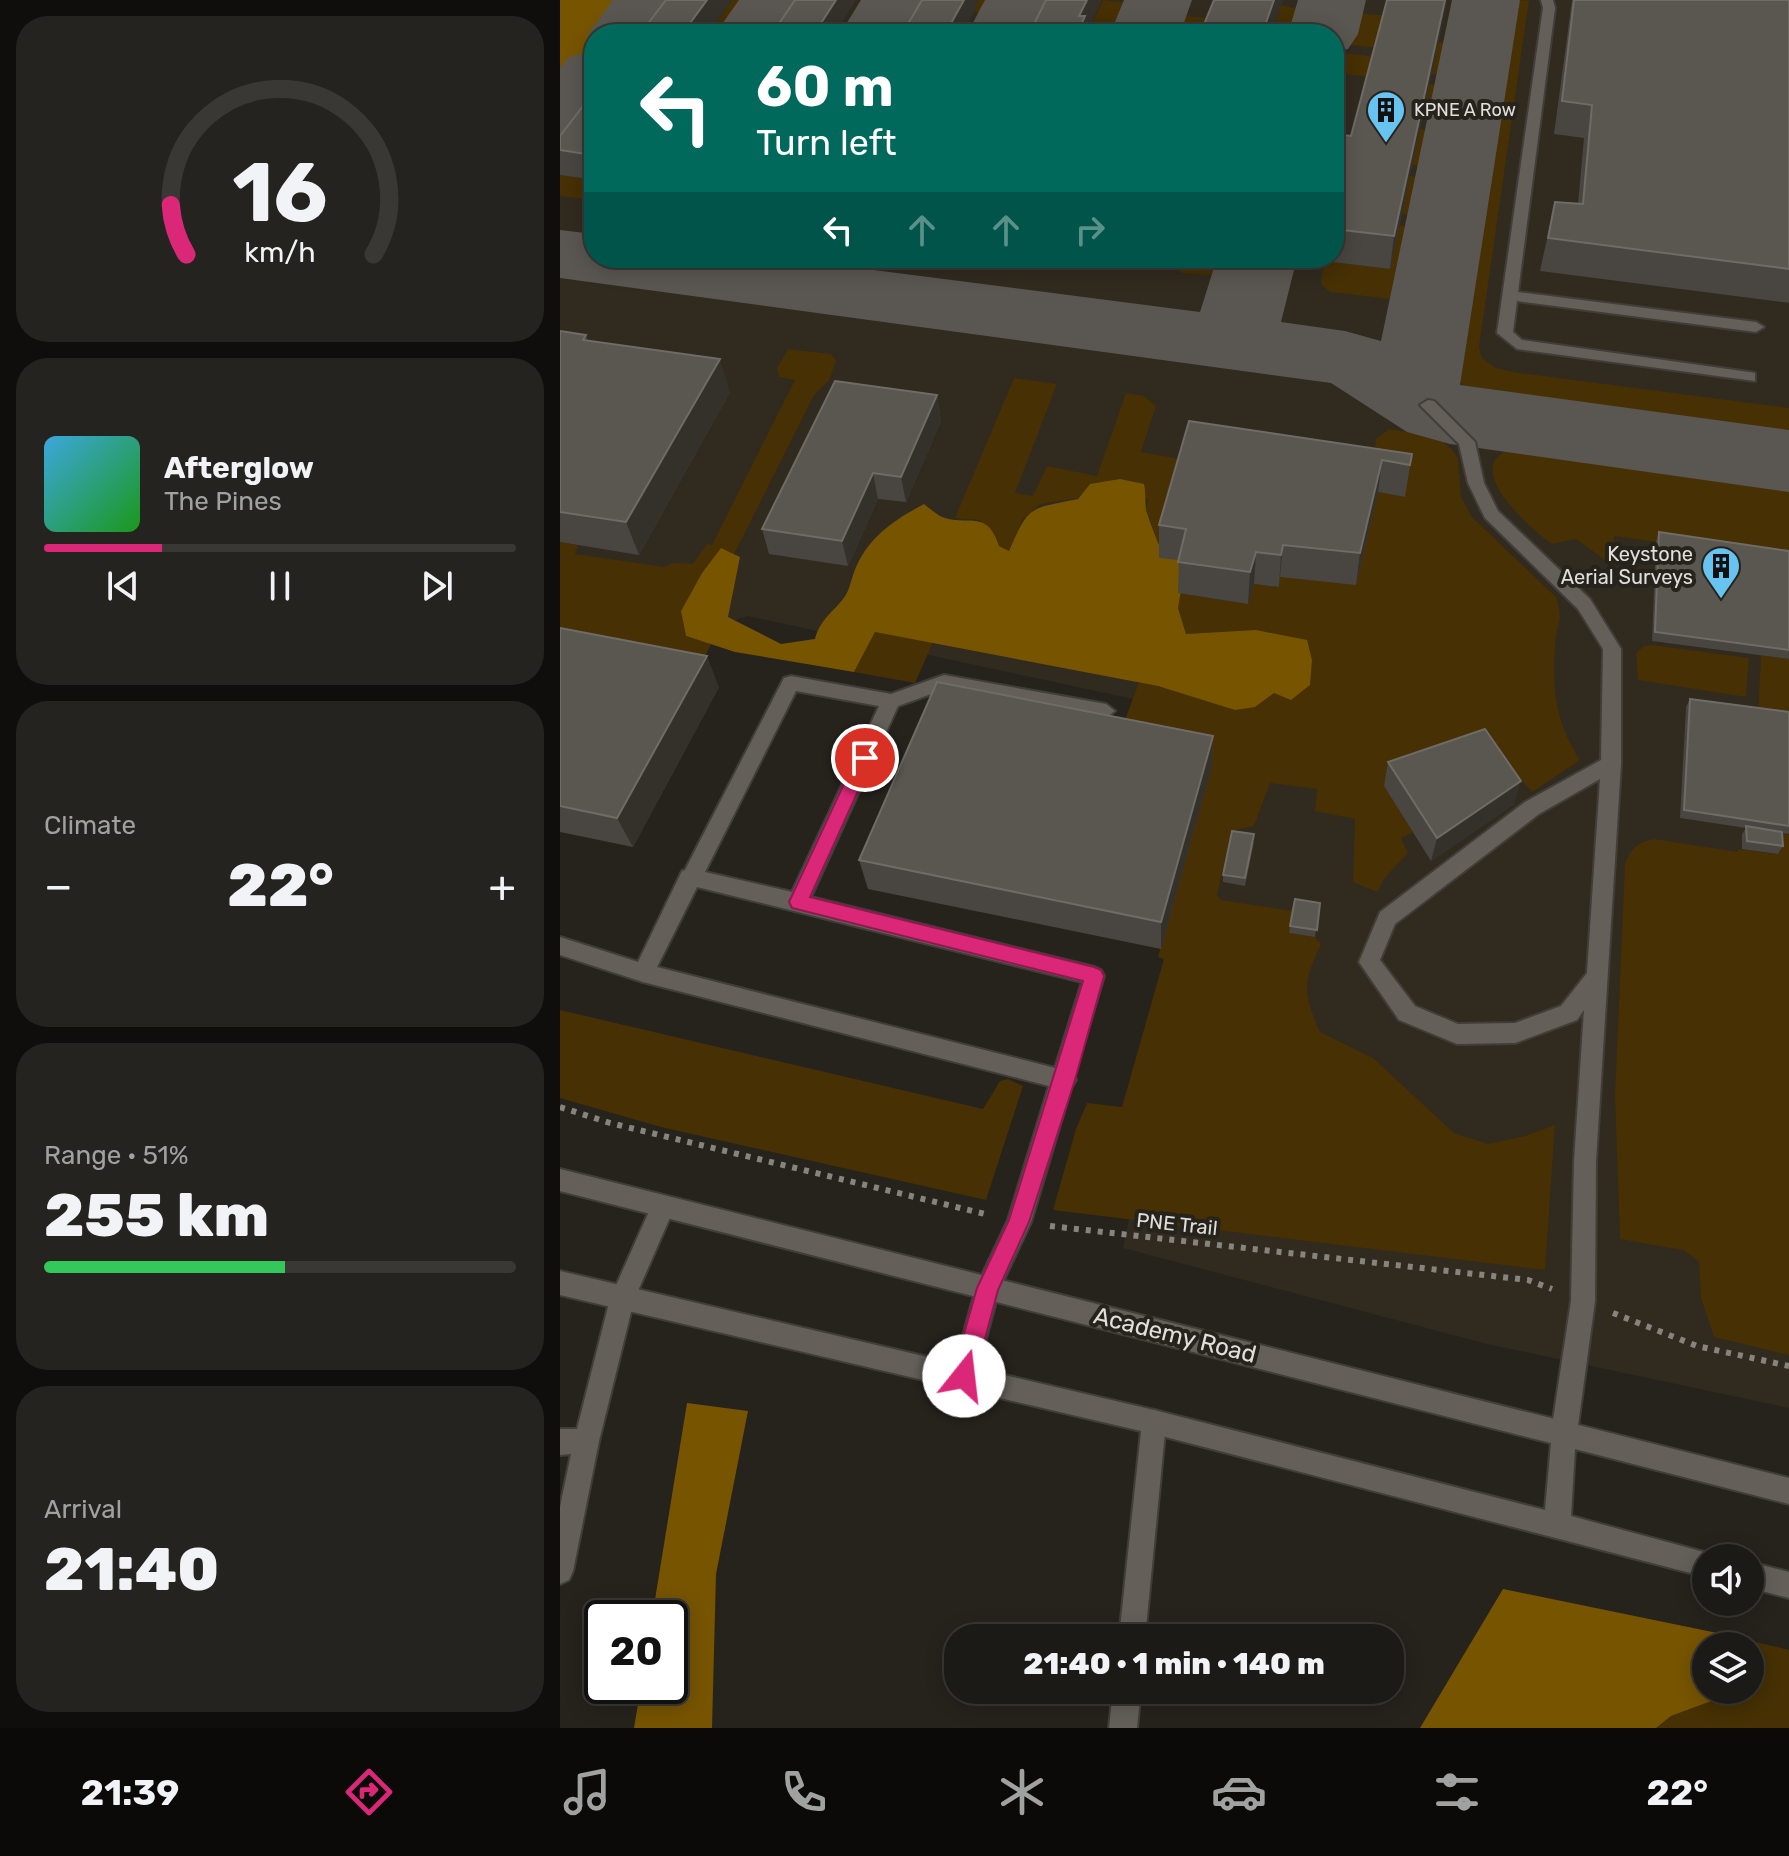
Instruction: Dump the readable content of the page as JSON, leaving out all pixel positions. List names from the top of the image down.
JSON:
{
  "streets": {
    "main road": ["Academy Road"],
    "path": ["PNE Trail"]
  },
  "places": {
    "building": ["KPNE A Row", "Keystone Aerial Surveys"]
  },
  "page": {
    "turn": ["60 m", "Turn left"],
    "song": ["Afterglow", "The Pines"],
    "tile": [
      "Climate",
      ["Range · 51%", "255 km"],
      ["Arrival", "21:40"]
    ],
    "heat": ["−", "22°", "+"],
    "limit": "20",
    "trip": "21:40 · 1 min · 140 m",
    "tabs": ["21:39", "22°"],
    "gauge": ["16", "km/h"]
  }
}
